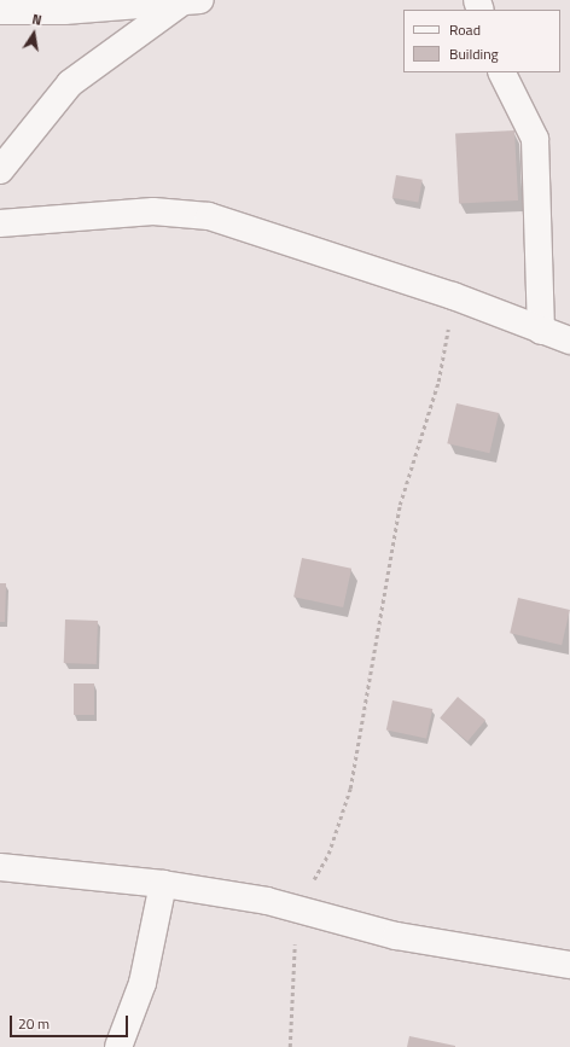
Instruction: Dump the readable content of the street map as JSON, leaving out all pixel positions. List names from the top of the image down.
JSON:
{
  "legend": ["Road", "Building"],
  "scale_bar": "20 m",
  "north": "top"
}
